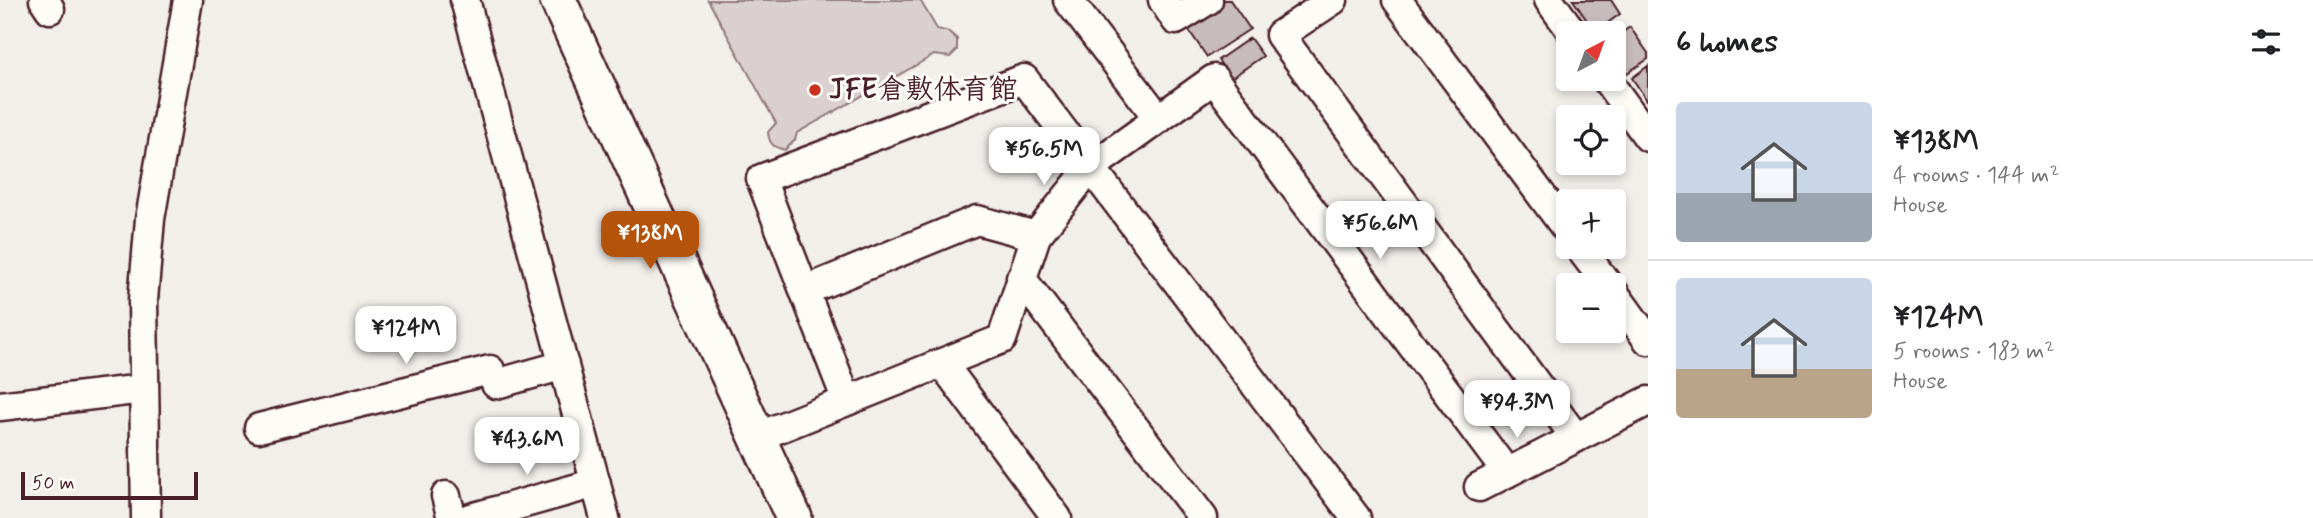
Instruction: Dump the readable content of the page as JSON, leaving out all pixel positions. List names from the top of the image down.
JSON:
{
  "places": ["JFE倉敷体育館"],
  "scale_bar": "50 m",
  "north": "top right",
  "page": {
    "heading": "6 homes",
    "map_buttons": ["+", "−"],
    "list": [
      {
        "name": "¥138M",
        "note": "4 rooms · 144 m² · House"
      },
      {
        "name": "¥124M",
        "note": "5 rooms · 183 m² · House"
      }
    ],
    "price": [
      "¥56.5M",
      "¥56.6M",
      "¥138M",
      "¥124M",
      "¥94.3M",
      "¥43.6M"
    ],
    "scale": "50 m"
  }
}
